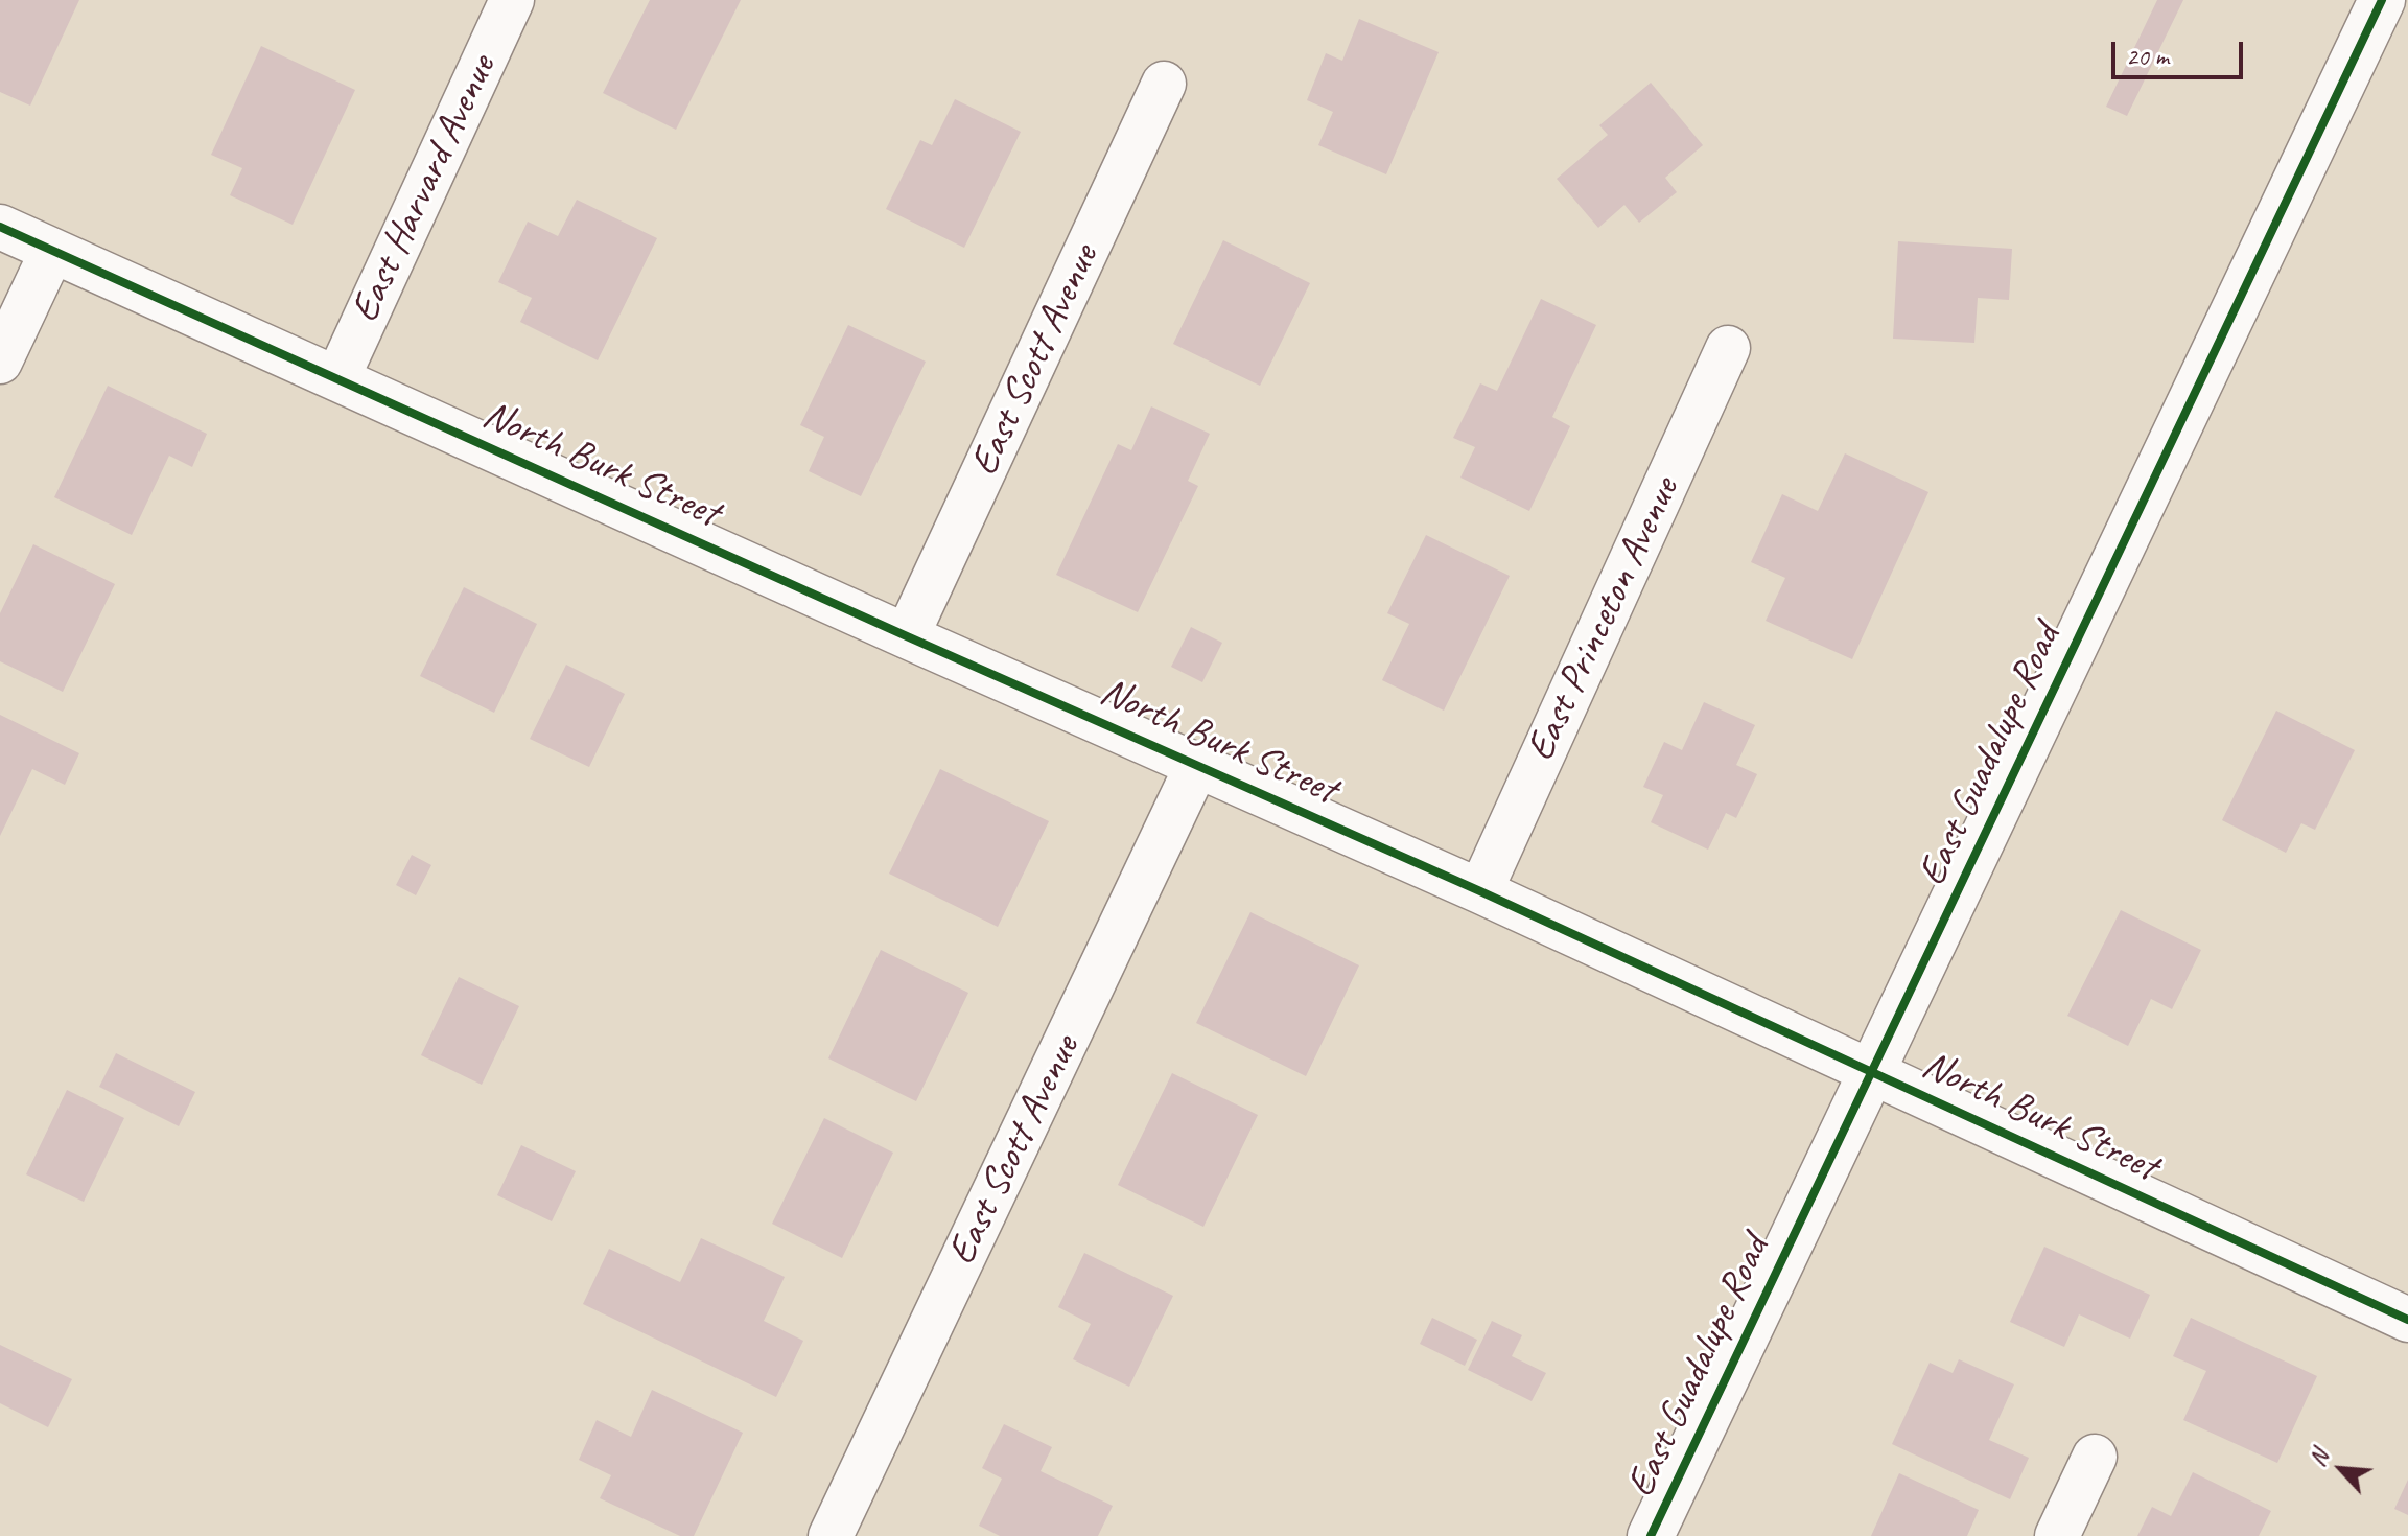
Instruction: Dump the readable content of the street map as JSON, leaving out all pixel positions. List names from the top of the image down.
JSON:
{
  "streets": {
    "main road": ["East Guadalupe Road"],
    "street": [
      "East Harvard Avenue",
      "East Scott Avenue",
      "North Burk Street",
      "East Princeton Avenue"
    ]
  },
  "crossings": [
    ["East Harvard Avenue", "North Burk Street"],
    ["East Scott Avenue", "North Burk Street"],
    ["North Burk Street", "East Princeton Avenue"],
    ["North Burk Street", "East Guadalupe Road"]
  ],
  "scale_bar": "20 m",
  "north": "top left"
}
